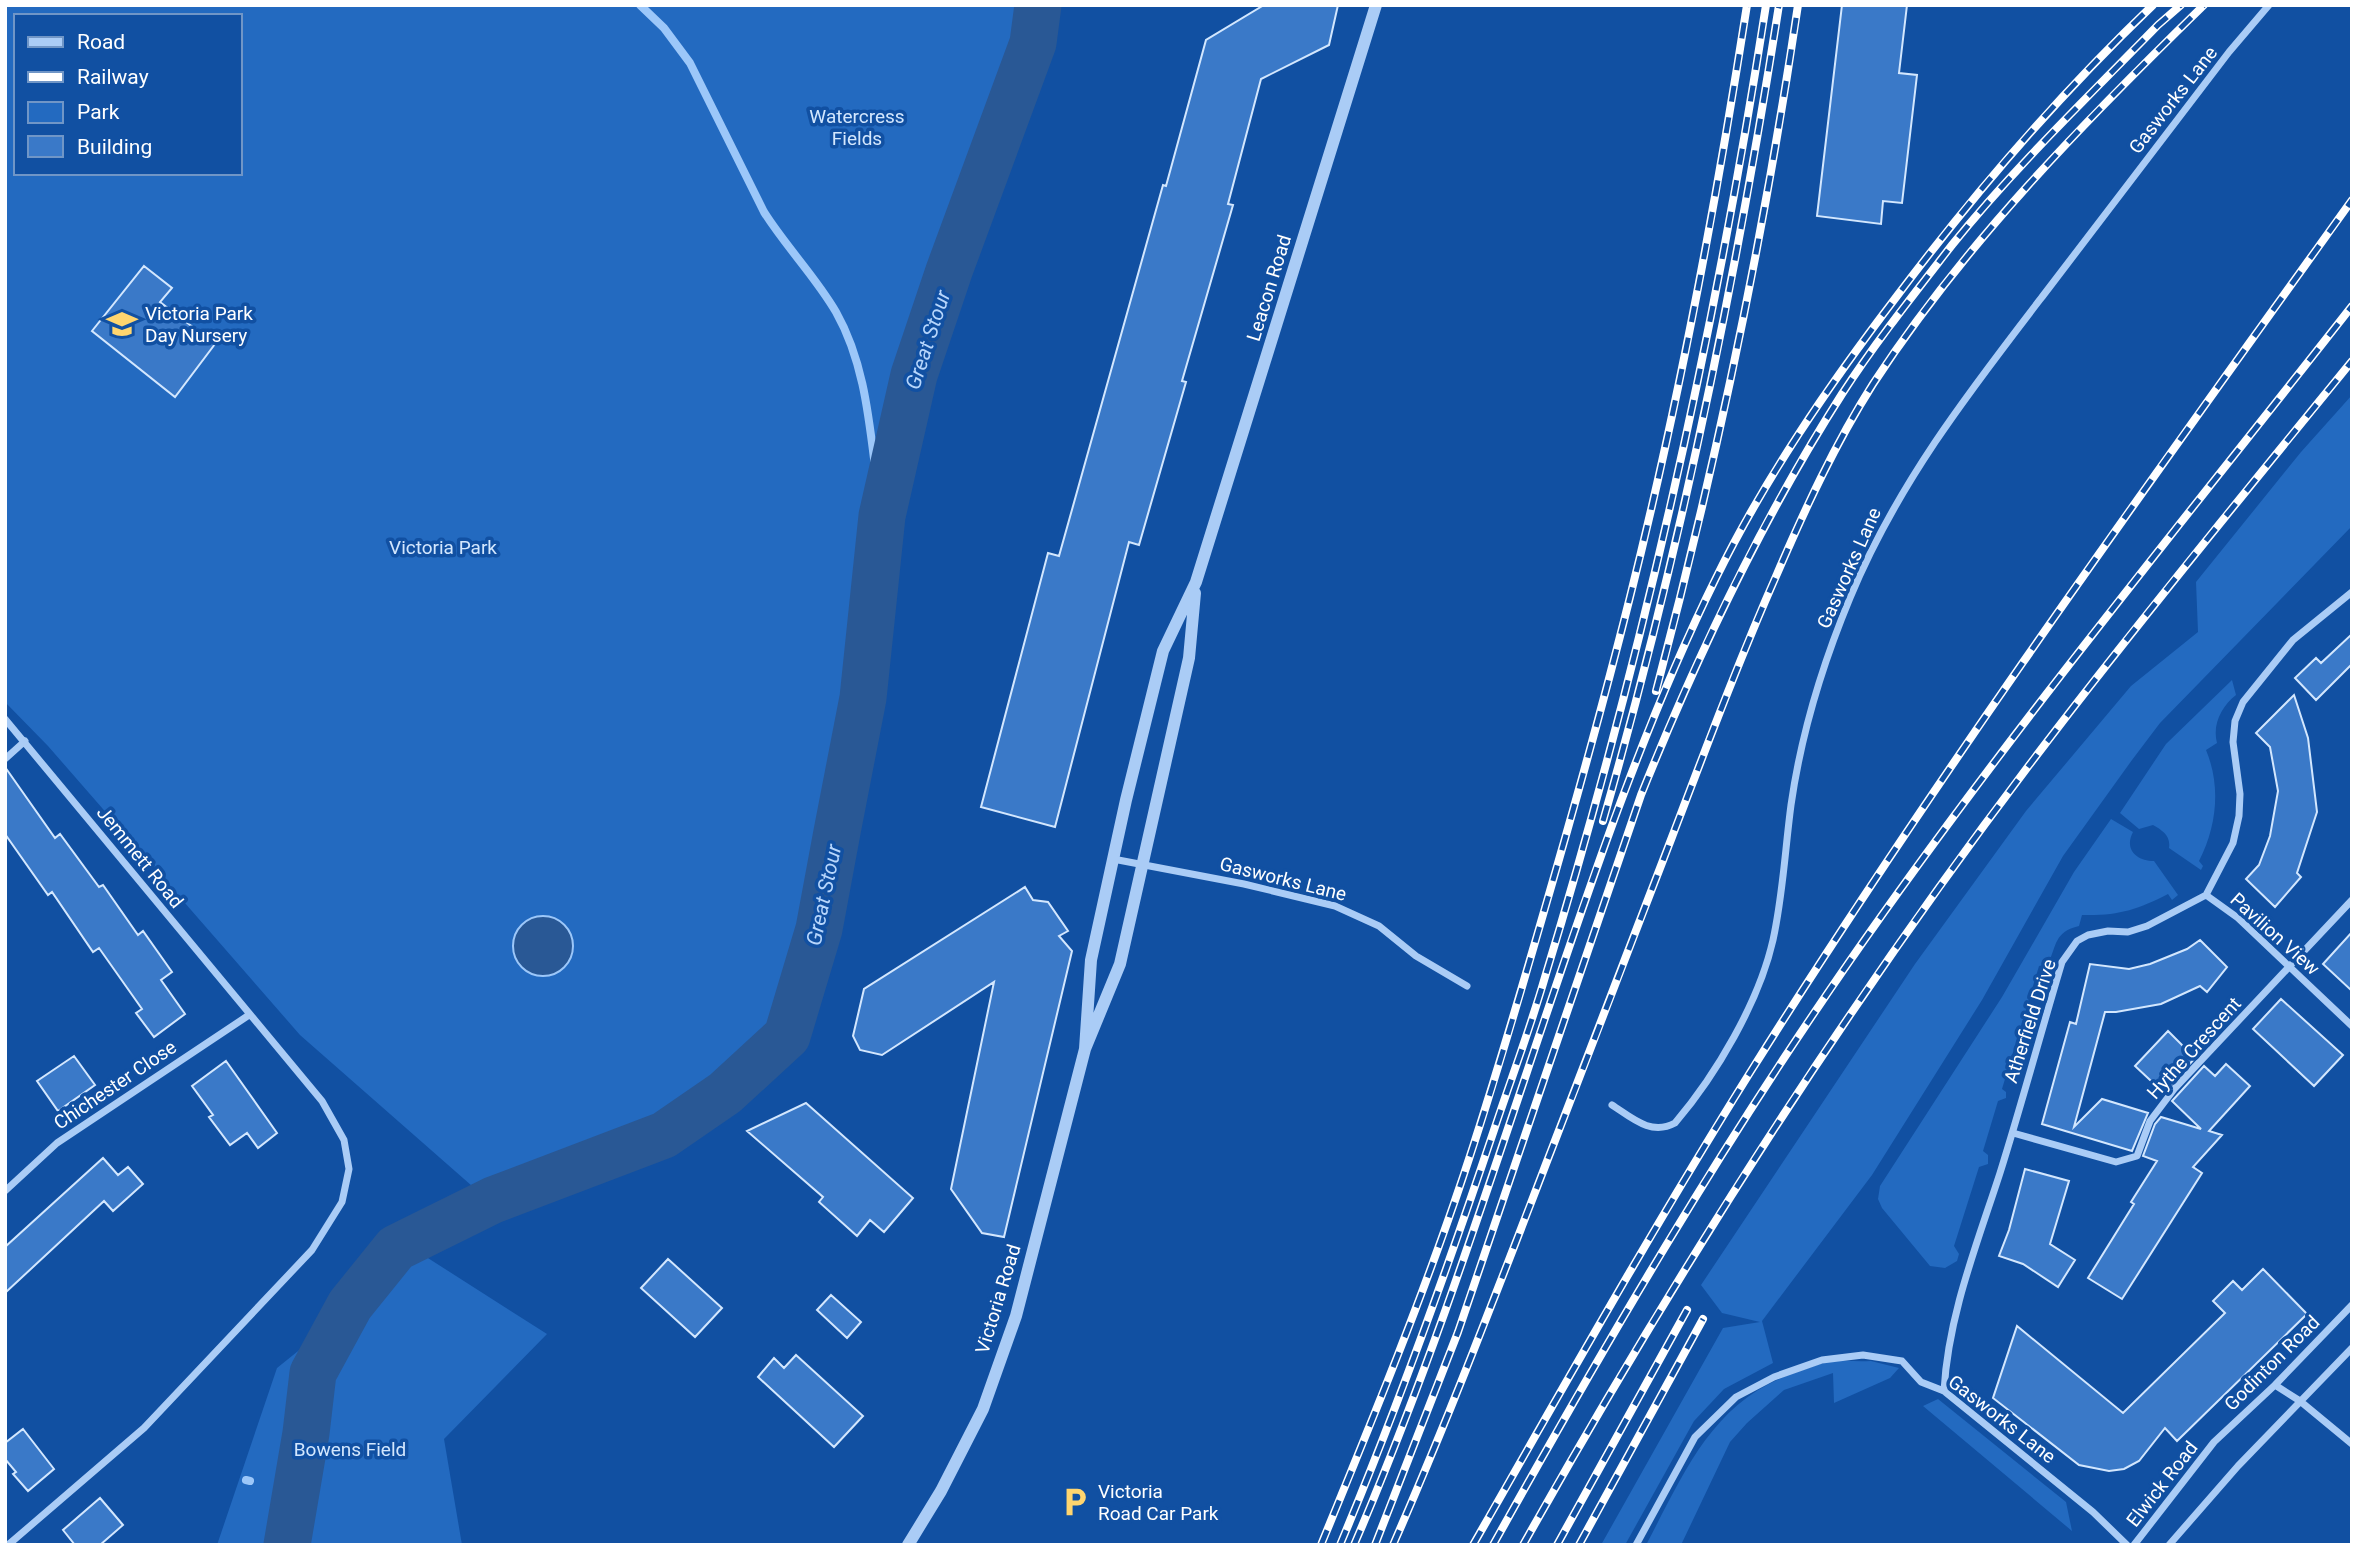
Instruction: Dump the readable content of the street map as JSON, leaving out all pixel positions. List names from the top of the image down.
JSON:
{
  "streets": {
    "street": [
      "Gasworks Lane",
      "Leacon Road",
      "Jemmett Road",
      "Pavilion View",
      "Atherfield Drive",
      "Hythe Crescent",
      "Chichester Close",
      "Victoria Road",
      "Godinton Road",
      "Elwick Road"
    ]
  },
  "crossings": [
    ["Gasworks Lane", "Leacon Road"],
    ["Gasworks Lane", "Atherfield Drive"],
    ["Gasworks Lane", "Victoria Road"],
    ["Leacon Road", "Victoria Road"],
    ["Jemmett Road", "Chichester Close"],
    ["Pavilion View", "Atherfield Drive"],
    ["Pavilion View", "Hythe Crescent"],
    ["Atherfield Drive", "Hythe Crescent"],
    ["Godinton Road", "Elwick Road"]
  ],
  "water": ["Great Stour"],
  "parks": ["Watercress Fields", "Victoria Park", "Bowens Field"],
  "places": {
    "school or university": ["Victoria Park Day Nursery"],
    "parking": ["Victoria Road Car Park"]
  },
  "legend": [
    "Road",
    "Railway",
    "Park",
    "Building"
  ]
}
